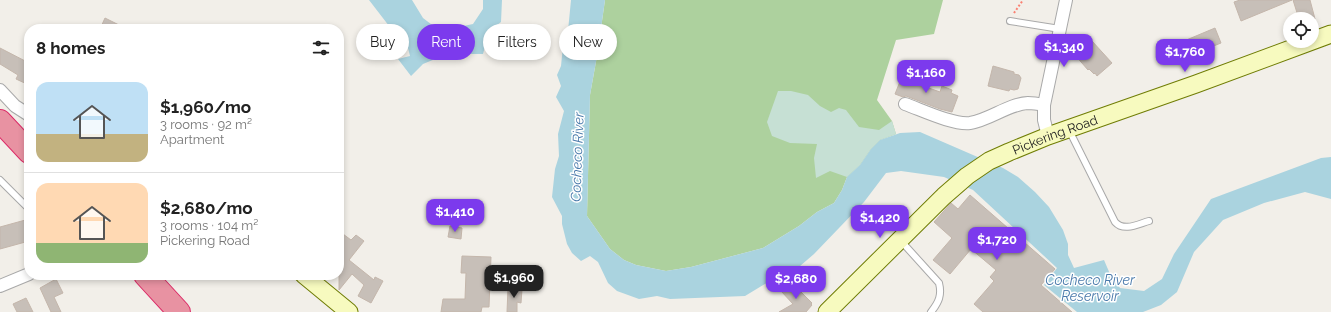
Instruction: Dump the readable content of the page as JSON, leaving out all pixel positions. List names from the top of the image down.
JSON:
{
  "streets": {
    "main road": ["Pickering Road"]
  },
  "water": ["Cocheco River", "Cocheco River Reservoir"],
  "page": {
    "chip": [
      "Buy",
      "Rent",
      "Filters",
      "New"
    ],
    "heading": "8 homes",
    "price": [
      "$1,340",
      "$1,760",
      "$1,160",
      "$1,410",
      "$1,420",
      "$1,720",
      "$1,960",
      "$2,680"
    ],
    "list": [
      {
        "name": "$1,960/mo",
        "note": "3 rooms · 92 m² · Apartment"
      },
      {
        "name": "$2,680/mo",
        "note": "3 rooms · 104 m² · Pickering Road"
      }
    ]
  }
}
